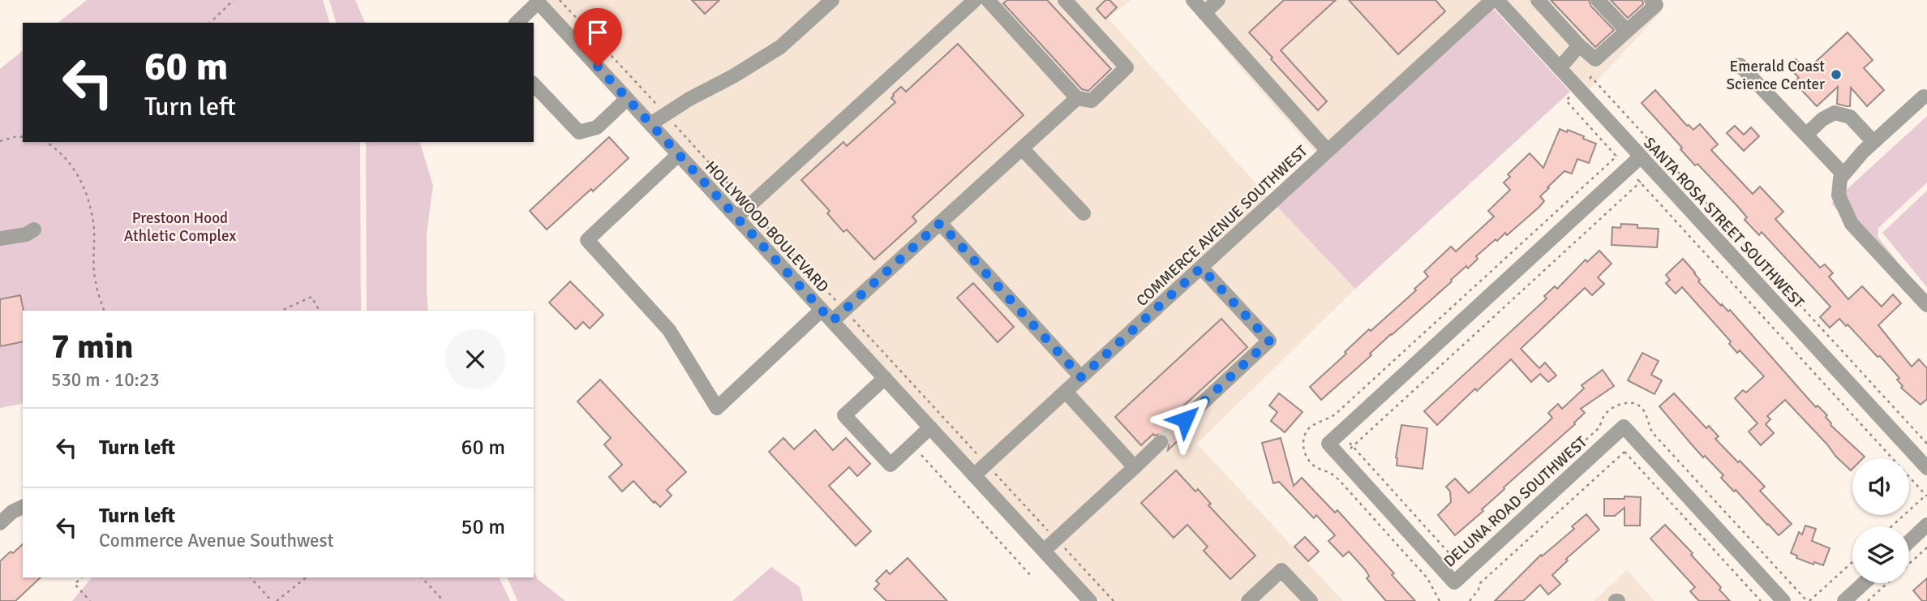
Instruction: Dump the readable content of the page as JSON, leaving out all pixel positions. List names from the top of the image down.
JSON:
{
  "streets": {
    "street": [
      "SANTA ROSA STREET SOUTHWEST",
      "COMMERCE AVENUE SOUTHWEST",
      "HOLLYWOOD BOULEVARD",
      "DELUNA ROAD SOUTHWEST"
    ]
  },
  "crossings": [
    ["COMMERCE AVENUE SOUTHWEST", "HOLLYWOOD BOULEVARD"]
  ],
  "parks": ["Prestoon Hood Athletic Complex"],
  "places": ["Emerald Coast Science Center"],
  "page": {
    "turn": ["60 m", "Turn left"],
    "heading": ["7 min", "530 m · 10:23"],
    "list": [
      {
        "name": "Turn left",
        "value": "60 m"
      },
      {
        "name": "Turn left",
        "note": "Commerce Avenue Southwest",
        "value": "50 m"
      }
    ]
  }
}
